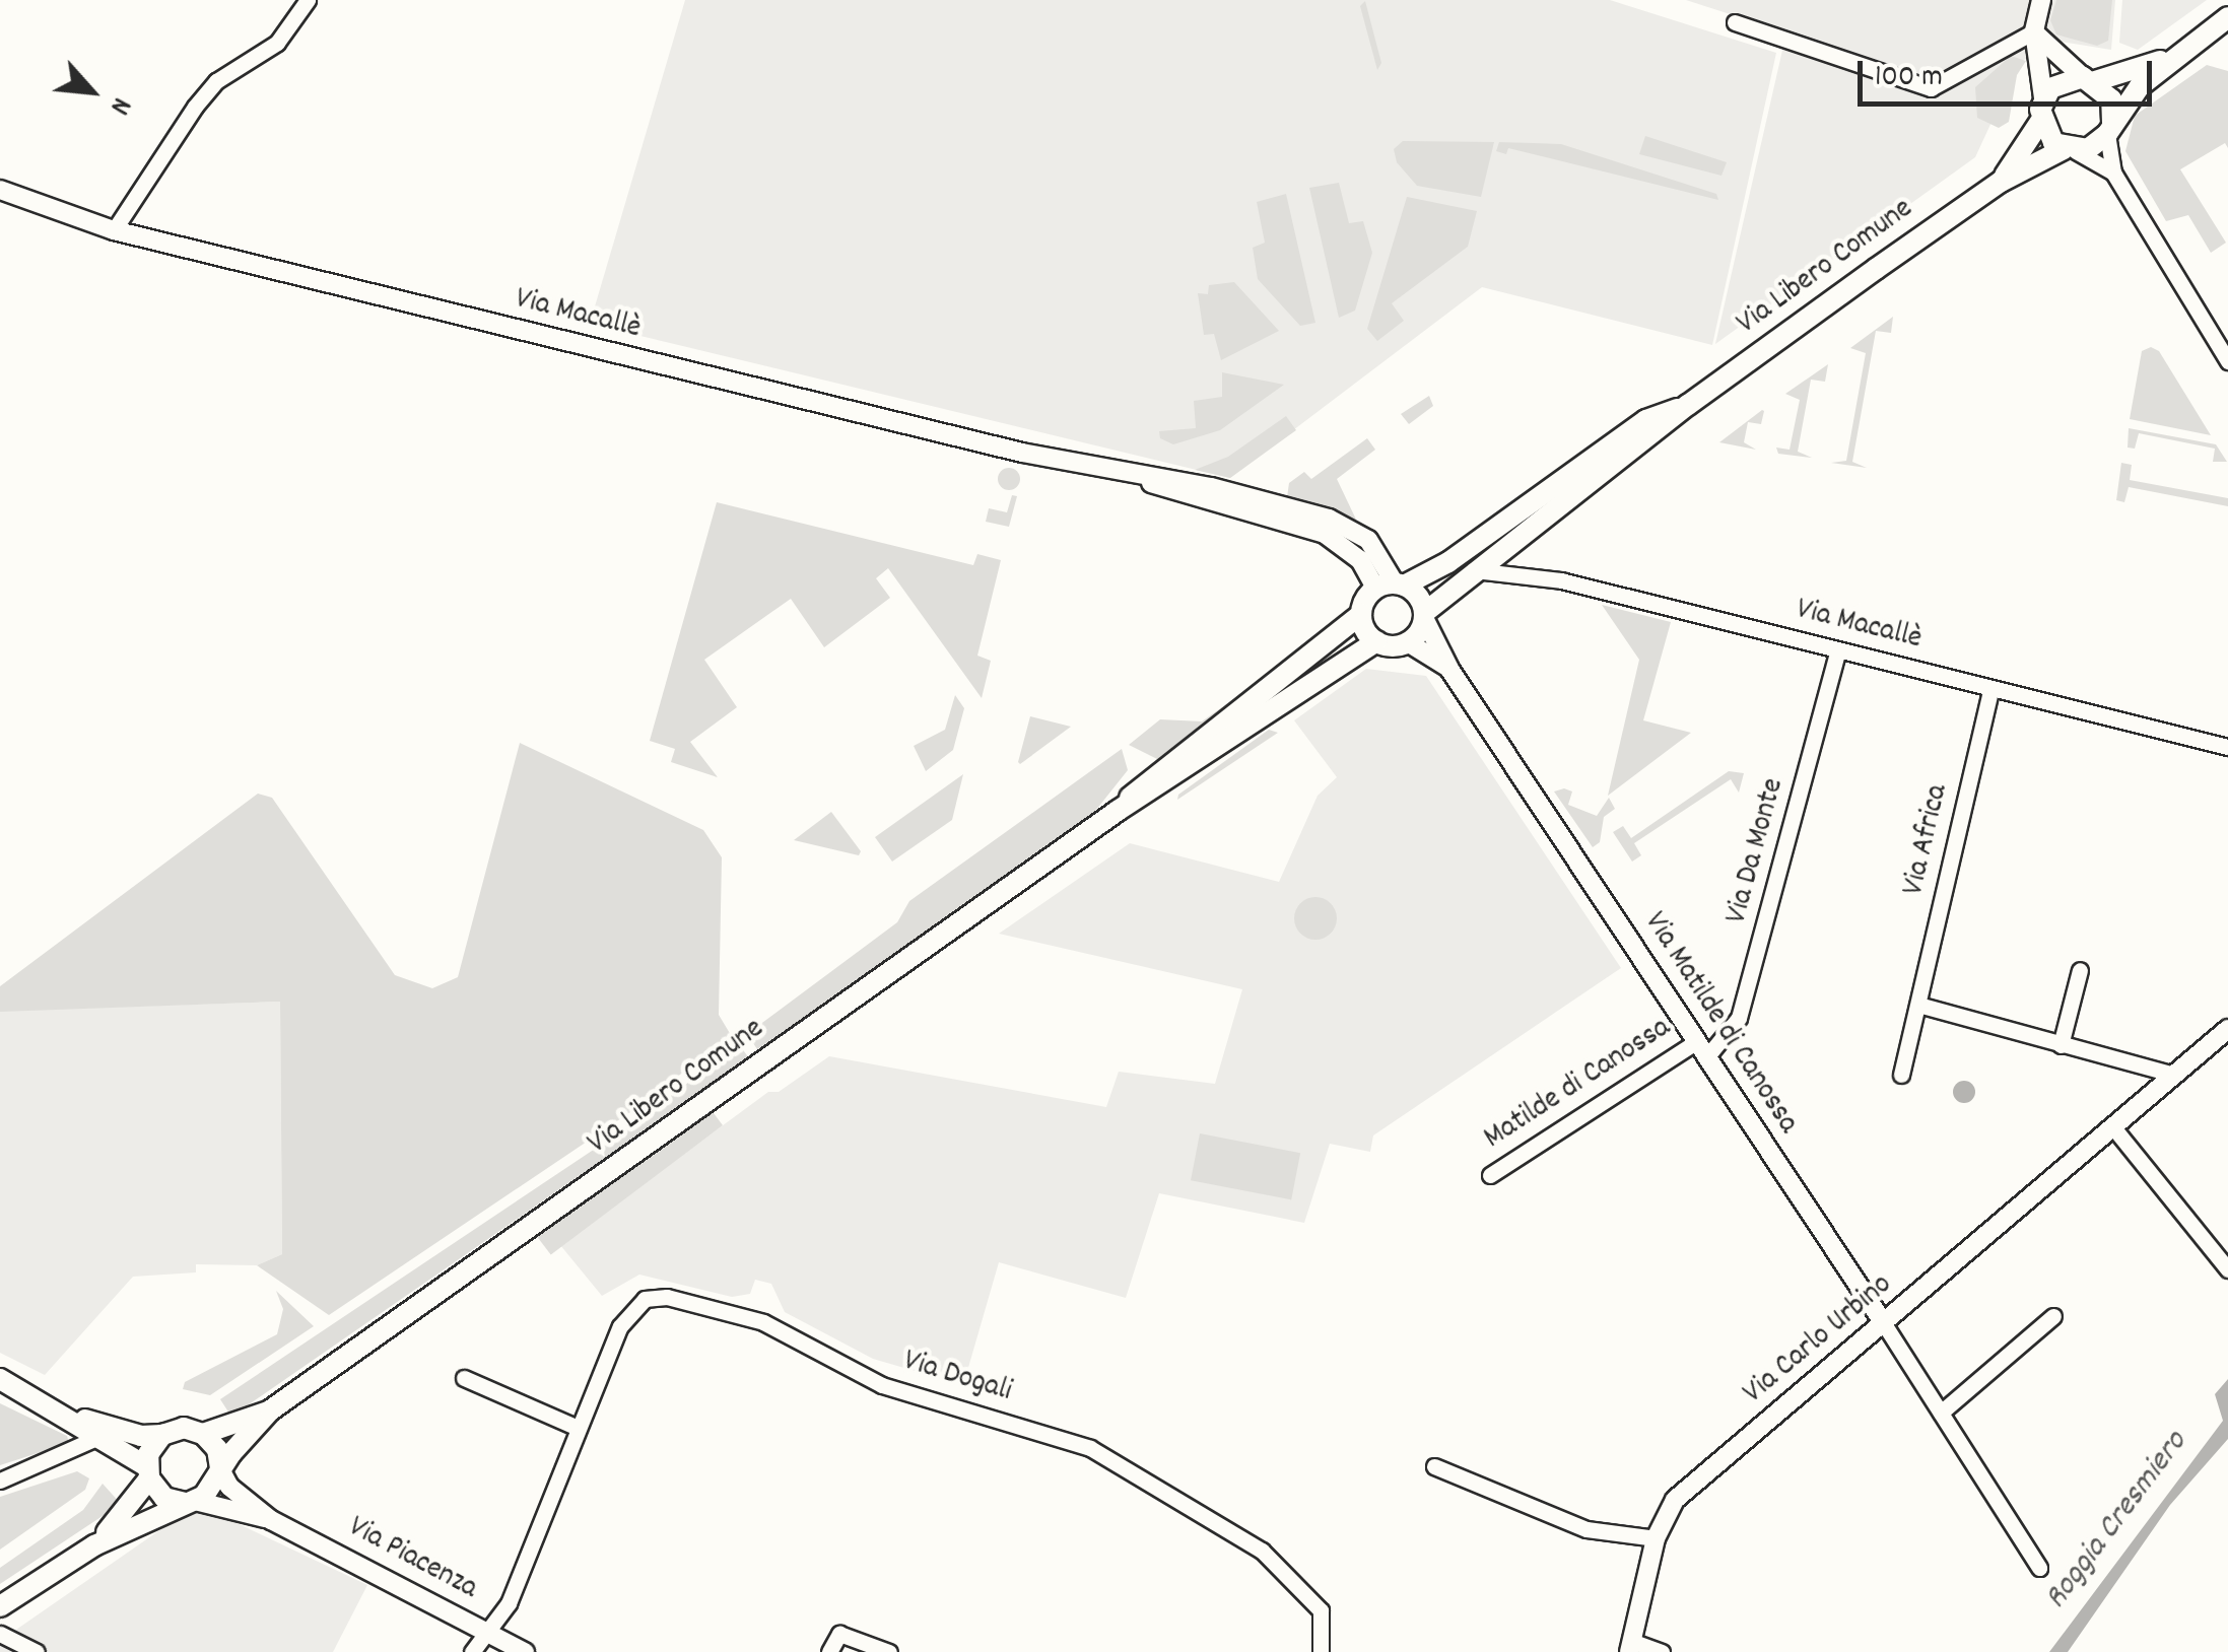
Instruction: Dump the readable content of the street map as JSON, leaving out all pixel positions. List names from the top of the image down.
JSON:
{
  "streets": {
    "main road": ["Via Libero Comune"],
    "street": [
      "Via Macallè",
      "Via Africa",
      "Via Da Monte",
      "Via Matilde di Canossa",
      "Matilde di Canossa",
      "Via Carlo Urbino",
      "Via Dogali",
      "Via Piacenza"
    ]
  },
  "crossings": [
    ["Via Libero Comune", "Via Macallè"],
    ["Via Libero Comune", "Via Matilde di Canossa"],
    ["Via Libero Comune", "Via Piacenza"],
    ["Via Macallè", "Via Africa"],
    ["Via Macallè", "Via Da Monte"],
    ["Via Macallè", "Via Matilde di Canossa"],
    ["Via Da Monte", "Via Matilde di Canossa"],
    ["Via Da Monte", "Matilde di Canossa"],
    ["Via Matilde di Canossa", "Matilde di Canossa"],
    ["Via Matilde di Canossa", "Via Carlo Urbino"],
    ["Via Dogali", "Via Piacenza"]
  ],
  "water": ["Roggia Cresmiero"],
  "scale_bar": "100 m",
  "north": "bottom right"
}
